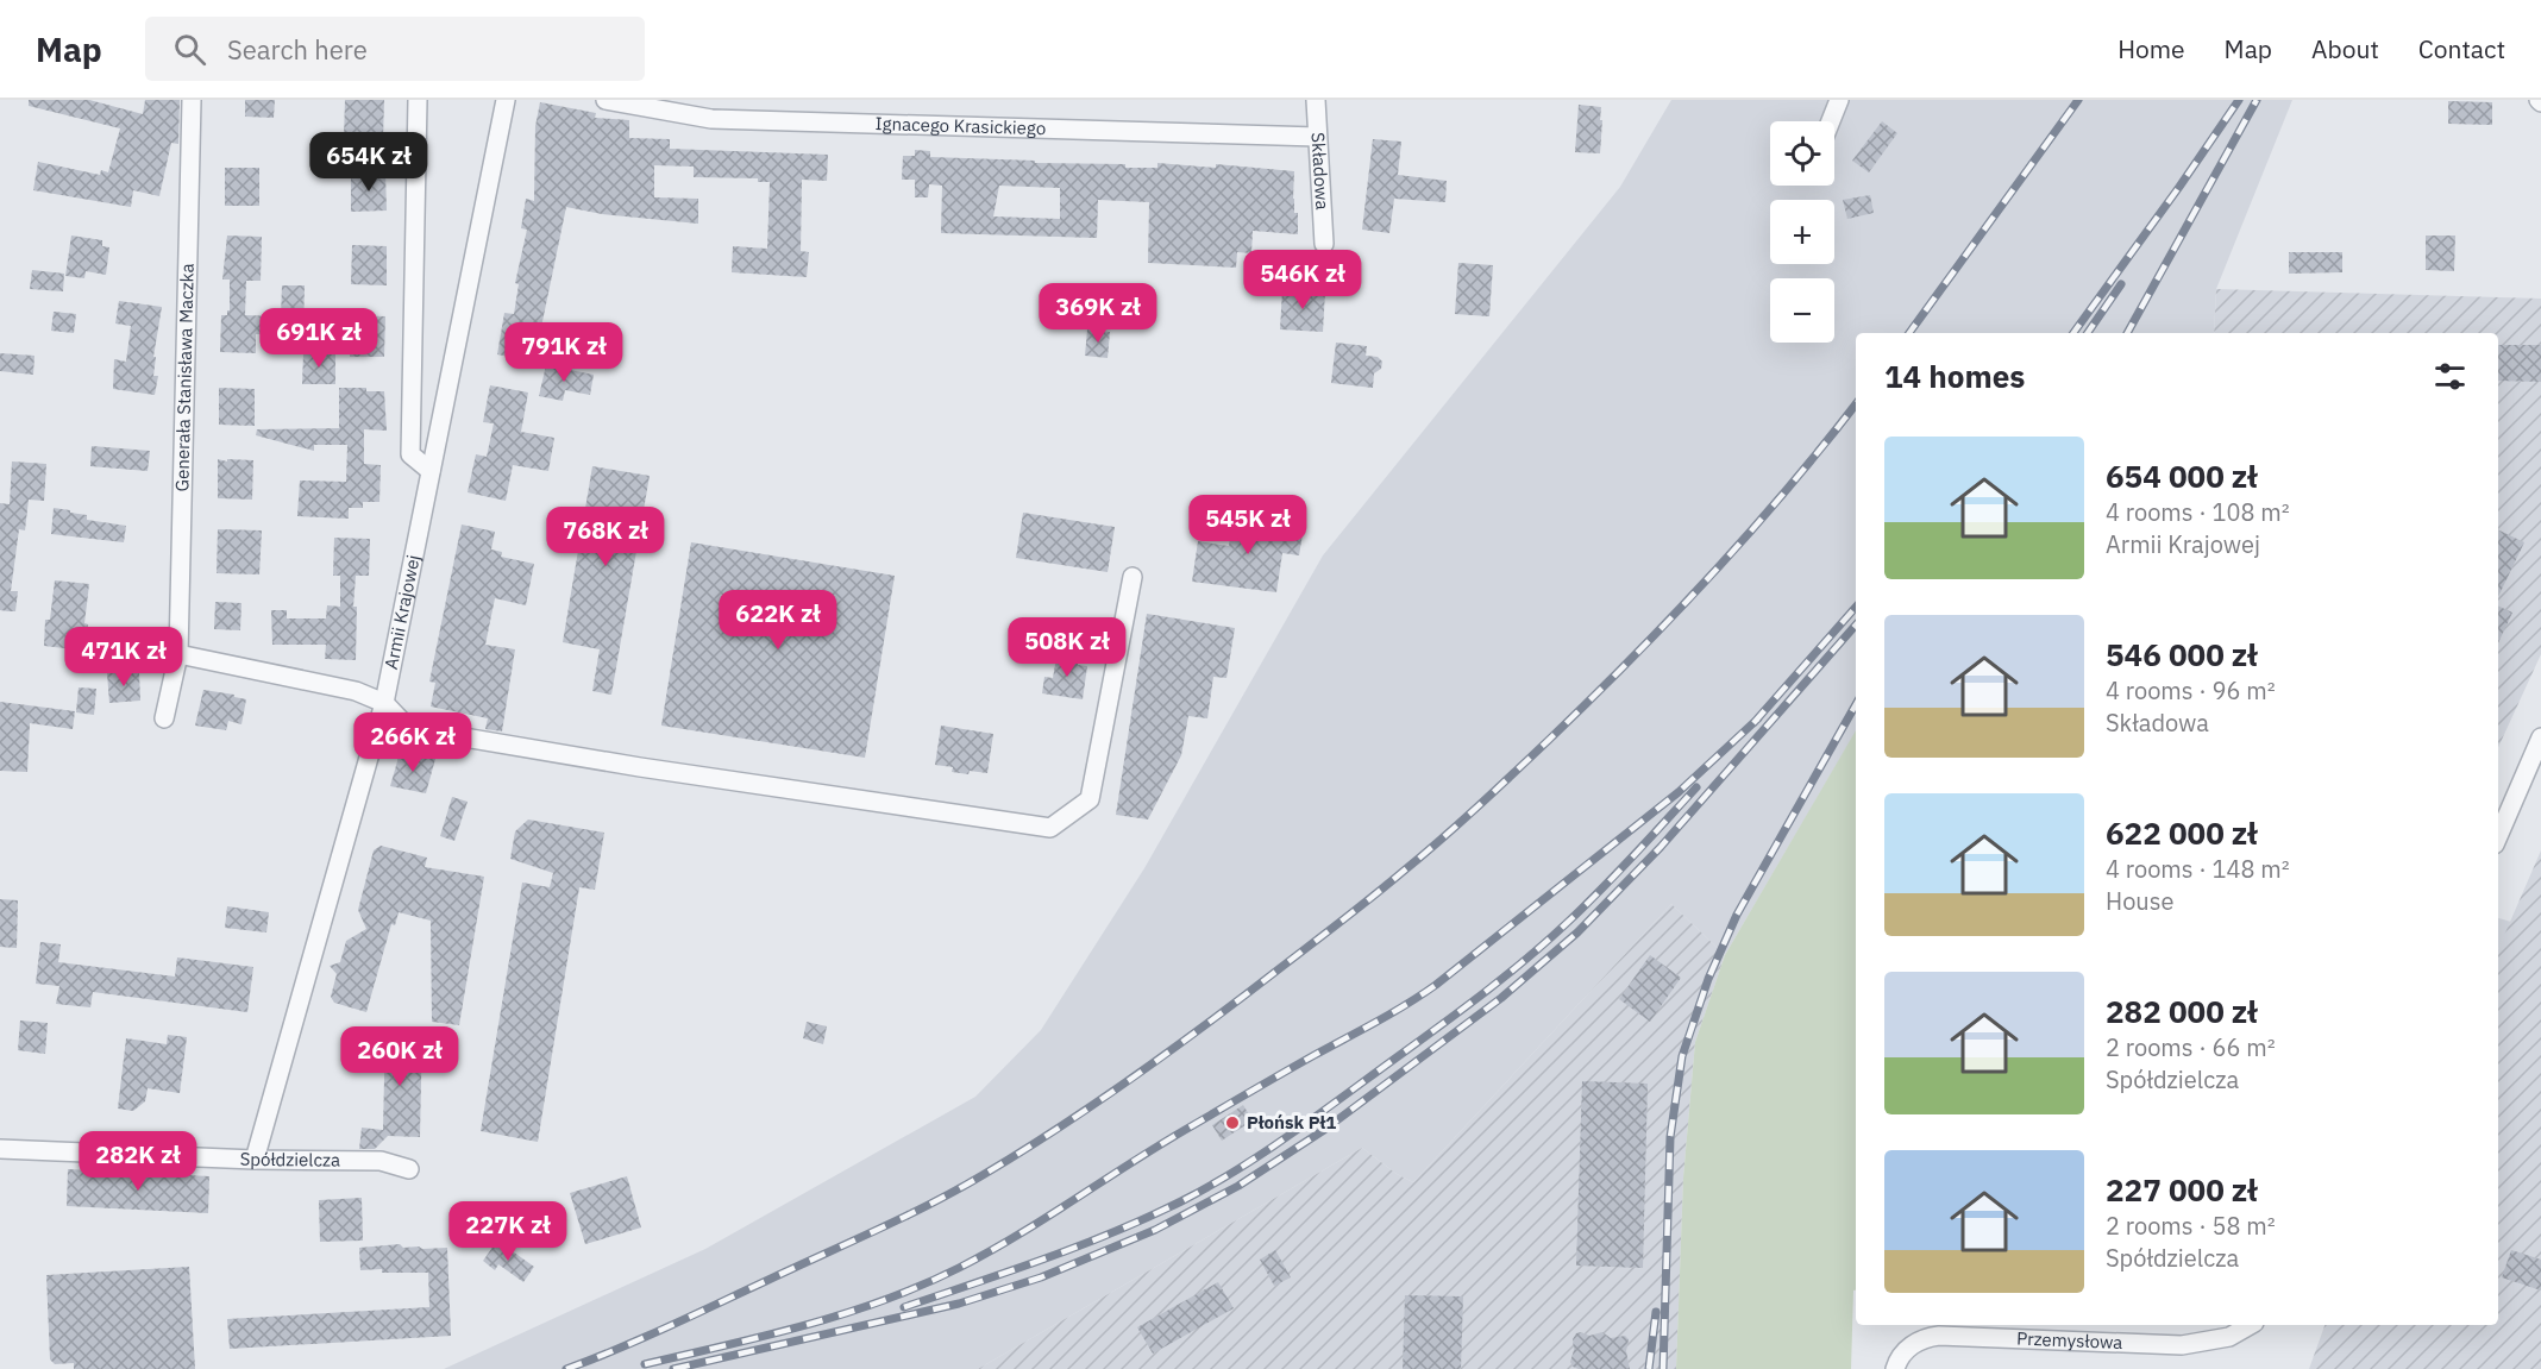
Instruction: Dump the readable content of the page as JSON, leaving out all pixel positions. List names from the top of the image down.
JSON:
{
  "streets": {
    "street": [
      "Ignacego Krasickiego",
      "Składowa",
      "Generała Stanisława Maczka",
      "Armii Krajowej",
      "Spółdzielcza",
      "Przemysłowa"
    ]
  },
  "crossings": [
    ["Ignacego Krasickiego", "Składowa"],
    ["Armii Krajowej", "Spółdzielcza"]
  ],
  "places": ["Płońsk Pł1"],
  "page": {
    "header": "Map",
    "search": "Search here",
    "nav": [
      "Home",
      "Map",
      "About",
      "Contact"
    ],
    "map_buttons": ["+", "−"],
    "price": [
      "654K zł",
      "546K zł",
      "369K zł",
      "691K zł",
      "791K zł",
      "545K zł",
      "768K zł",
      "622K zł",
      "508K zł",
      "471K zł",
      "266K zł",
      "260K zł",
      "282K zł",
      "227K zł"
    ],
    "heading": "14 homes",
    "list": [
      {
        "name": "654 000 zł",
        "note": "4 rooms · 108 m² · Armii Krajowej"
      },
      {
        "name": "546 000 zł",
        "note": "4 rooms · 96 m² · Składowa"
      },
      {
        "name": "622 000 zł",
        "note": "4 rooms · 148 m² · House"
      },
      {
        "name": "282 000 zł",
        "note": "2 rooms · 66 m² · Spółdzielcza"
      },
      {
        "name": "227 000 zł",
        "note": "2 rooms · 58 m² · Spółdzielcza"
      }
    ]
  }
}
